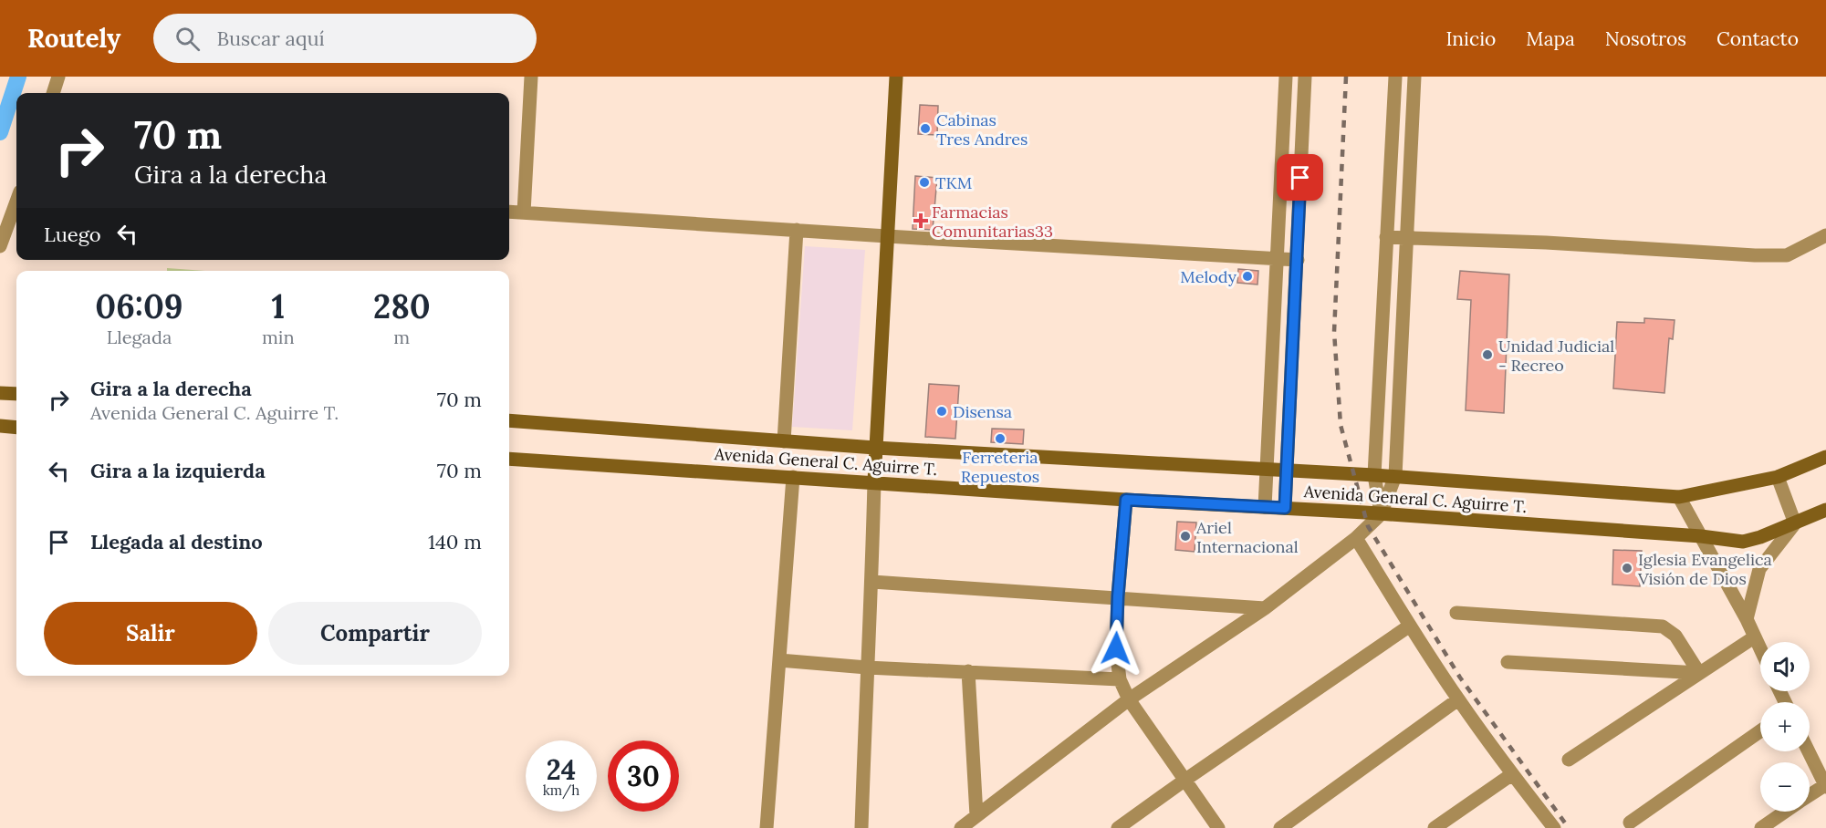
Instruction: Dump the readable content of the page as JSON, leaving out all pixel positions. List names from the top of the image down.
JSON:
{
  "streets": {
    "street": ["Avenida General C. Aguirre T."]
  },
  "places": {
    "other": [
      "Cabinas Tres Andres",
      "TKM",
      "Melody",
      "Unidad Judicial - Recreo",
      "Disensa",
      "Ferreteria Repuestos",
      "Ariel Internacional",
      "Iglesia Evangelica Visión de Dios"
    ],
    "health": ["Farmacias Comunitarias33"]
  },
  "page": {
    "header": "Routely",
    "search": "Buscar aquí",
    "nav": [
      "Inicio",
      "Mapa",
      "Nosotros",
      "Contacto"
    ],
    "turn": ["70 m", "Gira a la derecha"],
    "then": "Luego",
    "eta": [
      "06:09",
      "Llegada",
      "1",
      "min",
      "280",
      "m"
    ],
    "list": [
      {
        "name": "Gira a la derecha",
        "note": "Avenida General C. Aguirre T.",
        "value": "70 m"
      },
      {
        "name": "Gira a la izquierda",
        "value": "70 m"
      },
      {
        "name": "Llegada al destino",
        "value": "140 m"
      }
    ],
    "buttons": ["Salir", "Compartir"],
    "map_buttons": ["+", "−"],
    "speed": "24 km/h",
    "limit": "30"
  }
}
